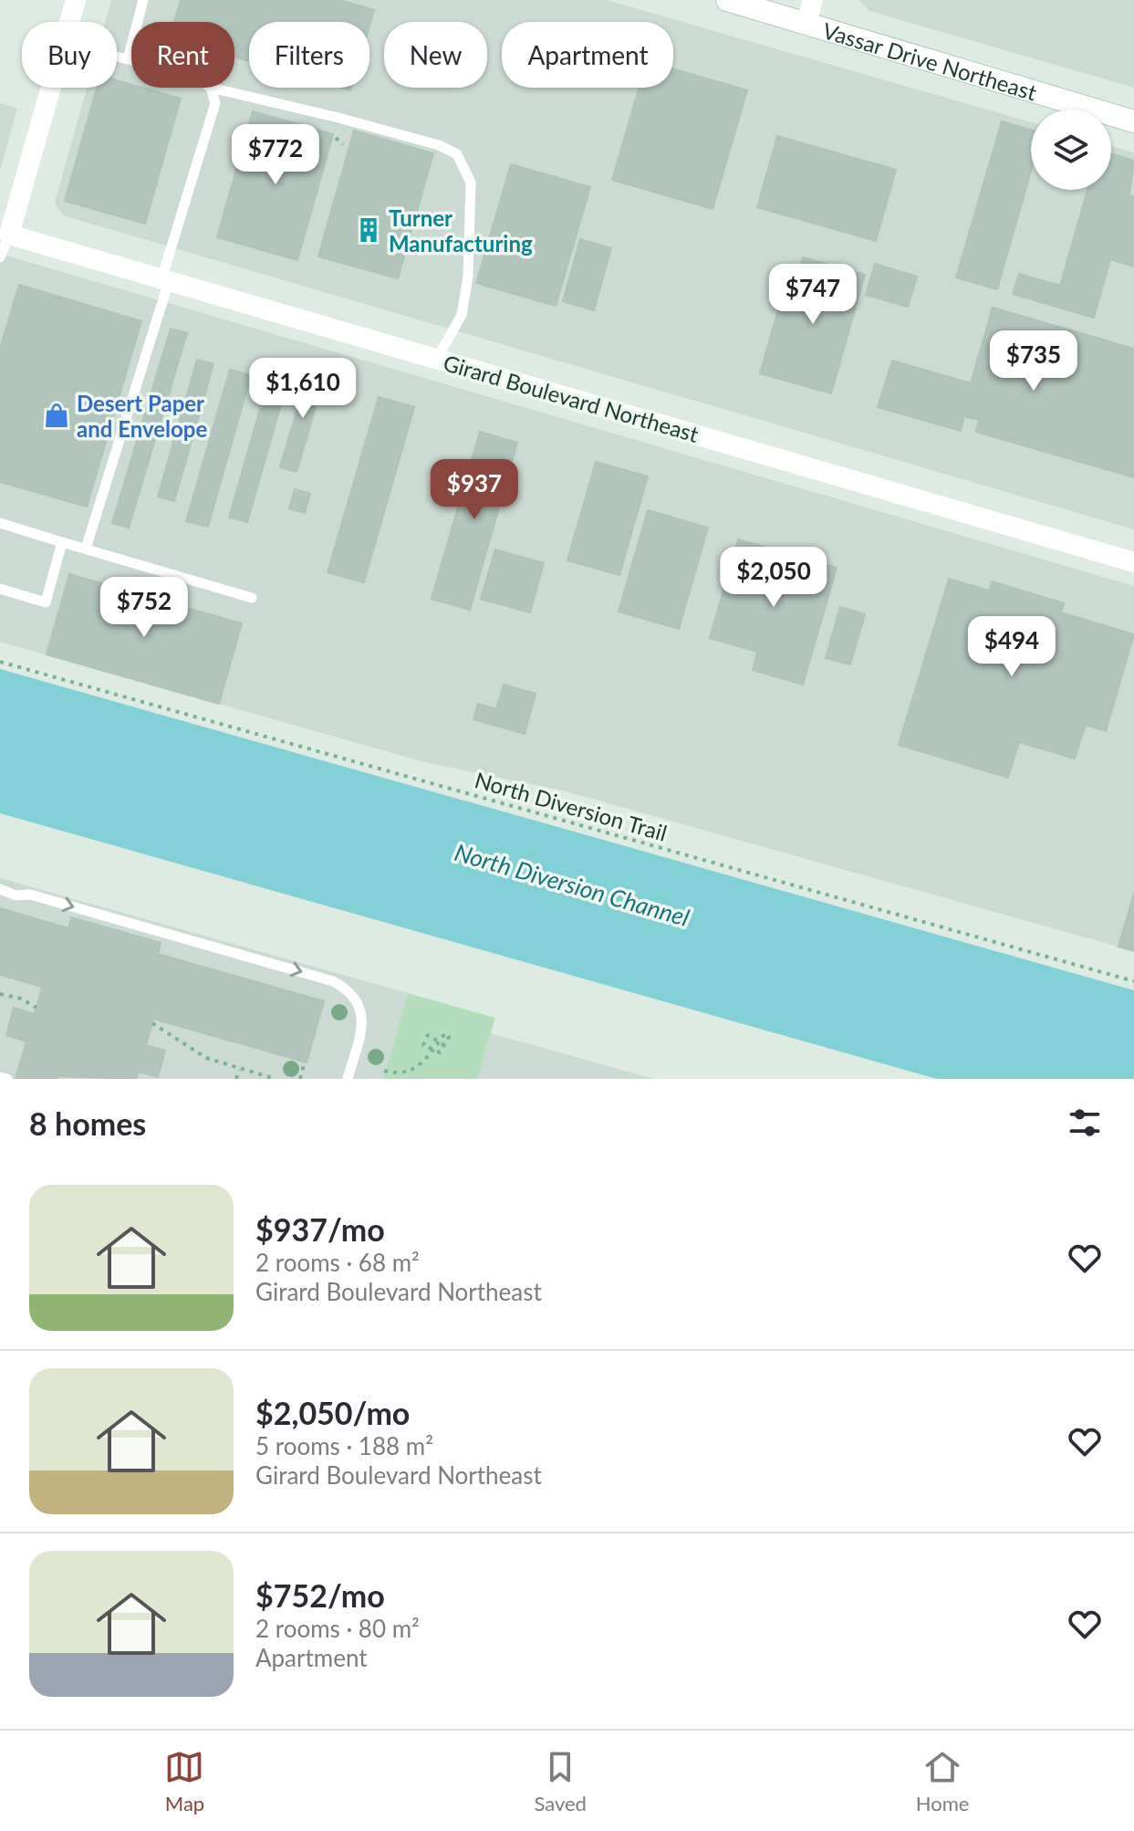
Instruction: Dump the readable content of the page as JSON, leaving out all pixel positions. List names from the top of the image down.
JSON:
{
  "streets": {
    "street": ["Vassar Drive Northeast", "Girard Boulevard Northeast"],
    "path": ["North Diversion Trail"]
  },
  "water": ["North Diversion Channel"],
  "places": {
    "building": ["Turner Manufacturing"],
    "shop": ["Desert Paper and Envelope"]
  },
  "page": {
    "chip": [
      "Buy",
      "Rent",
      "Filters",
      "New",
      "Apartment"
    ],
    "price": [
      "$772",
      "$747",
      "$735",
      "$1,610",
      "$937",
      "$2,050",
      "$752",
      "$494"
    ],
    "heading": "8 homes",
    "list": [
      {
        "name": "$937/mo",
        "note": "2 rooms · 68 m² · Girard Boulevard Northeast"
      },
      {
        "name": "$2,050/mo",
        "note": "5 rooms · 188 m² · Girard Boulevard Northeast"
      },
      {
        "name": "$752/mo",
        "note": "2 rooms · 80 m² · Apartment"
      }
    ],
    "tabs": ["Map", "Saved", "Home"]
  }
}
